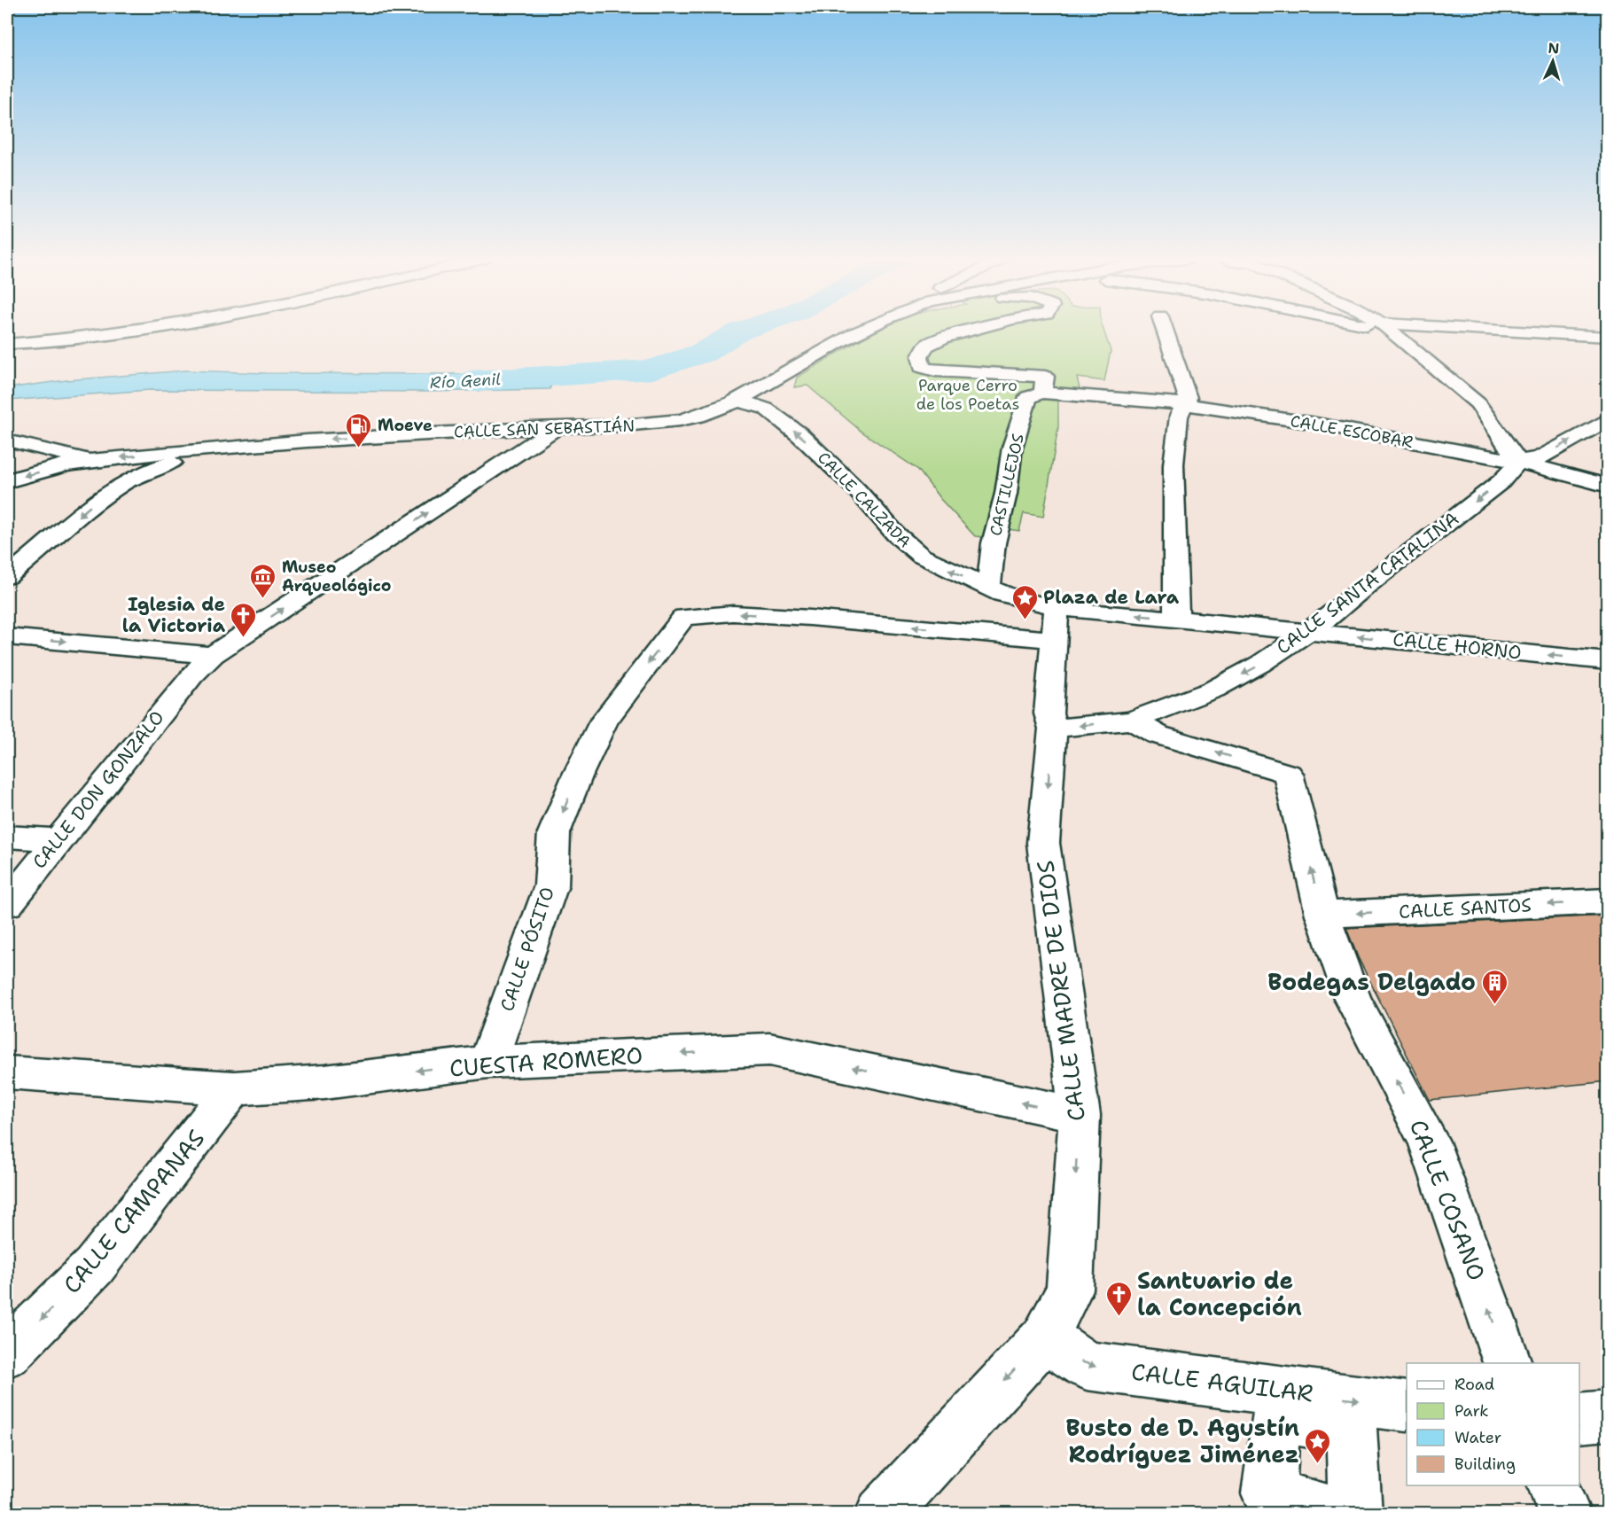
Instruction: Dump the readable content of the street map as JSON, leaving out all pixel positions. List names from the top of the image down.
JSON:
{
  "streets": {
    "street": [
      "CALLE SAN SEBASTIÁN",
      "CALLE ESCOBAR",
      "CASTILLEJOS",
      "CALLE CALZADA",
      "CALLE SANTA CATALINA",
      "CALLE HORNO",
      "CALLE DON GONZALO",
      "CALLE SANTOS",
      "CALLE PÓSITO",
      "CALLE MADRE DE DIOS",
      "CUESTA ROMERO",
      "CALLE COSANO",
      "CALLE CAMPANAS",
      "CALLE AGUILAR"
    ]
  },
  "crossings": [
    ["CALLE SAN SEBASTIÁN", "CALLE CALZADA"],
    ["CALLE SAN SEBASTIÁN", "CALLE DON GONZALO"],
    ["CALLE ESCOBAR", "CASTILLEJOS"],
    ["CALLE ESCOBAR", "CALLE SANTA CATALINA"],
    ["CASTILLEJOS", "CALLE CALZADA"],
    ["CALLE CALZADA", "CALLE HORNO"],
    ["CALLE CALZADA", "CALLE MADRE DE DIOS"],
    ["CALLE SANTA CATALINA", "CALLE HORNO"],
    ["CALLE SANTA CATALINA", "CALLE MADRE DE DIOS"],
    ["CALLE SANTA CATALINA", "CALLE COSANO"],
    ["CALLE SANTOS", "CALLE COSANO"],
    ["CALLE PÓSITO", "CALLE MADRE DE DIOS"],
    ["CALLE PÓSITO", "CUESTA ROMERO"],
    ["CALLE MADRE DE DIOS", "CUESTA ROMERO"],
    ["CALLE MADRE DE DIOS", "CALLE AGUILAR"],
    ["CUESTA ROMERO", "CALLE CAMPANAS"]
  ],
  "one_way": [
    "CALLE CALZADA",
    "CALLE SANTA CATALINA",
    "CALLE HORNO",
    "CALLE SANTOS",
    "CALLE PÓSITO",
    "CALLE MADRE DE DIOS",
    "CUESTA ROMERO",
    "CALLE COSANO",
    "CALLE CAMPANAS",
    "CALLE AGUILAR"
  ],
  "water": ["Río Genil"],
  "parks": ["Parque Cerro de los Poetas"],
  "places": {
    "fuel station": ["Moeve"],
    "museum": ["Museo Arqueológico"],
    "place": ["Plaza de Lara", "Busto de D. Agustín Rodríguez Jiménez"],
    "church": ["Iglesia de la Victoria", "Santuario de la Concepción"],
    "building": ["Bodegas Delgado"]
  },
  "legend": [
    "Road",
    "Park",
    "Water",
    "Building"
  ],
  "north": "top"
}
